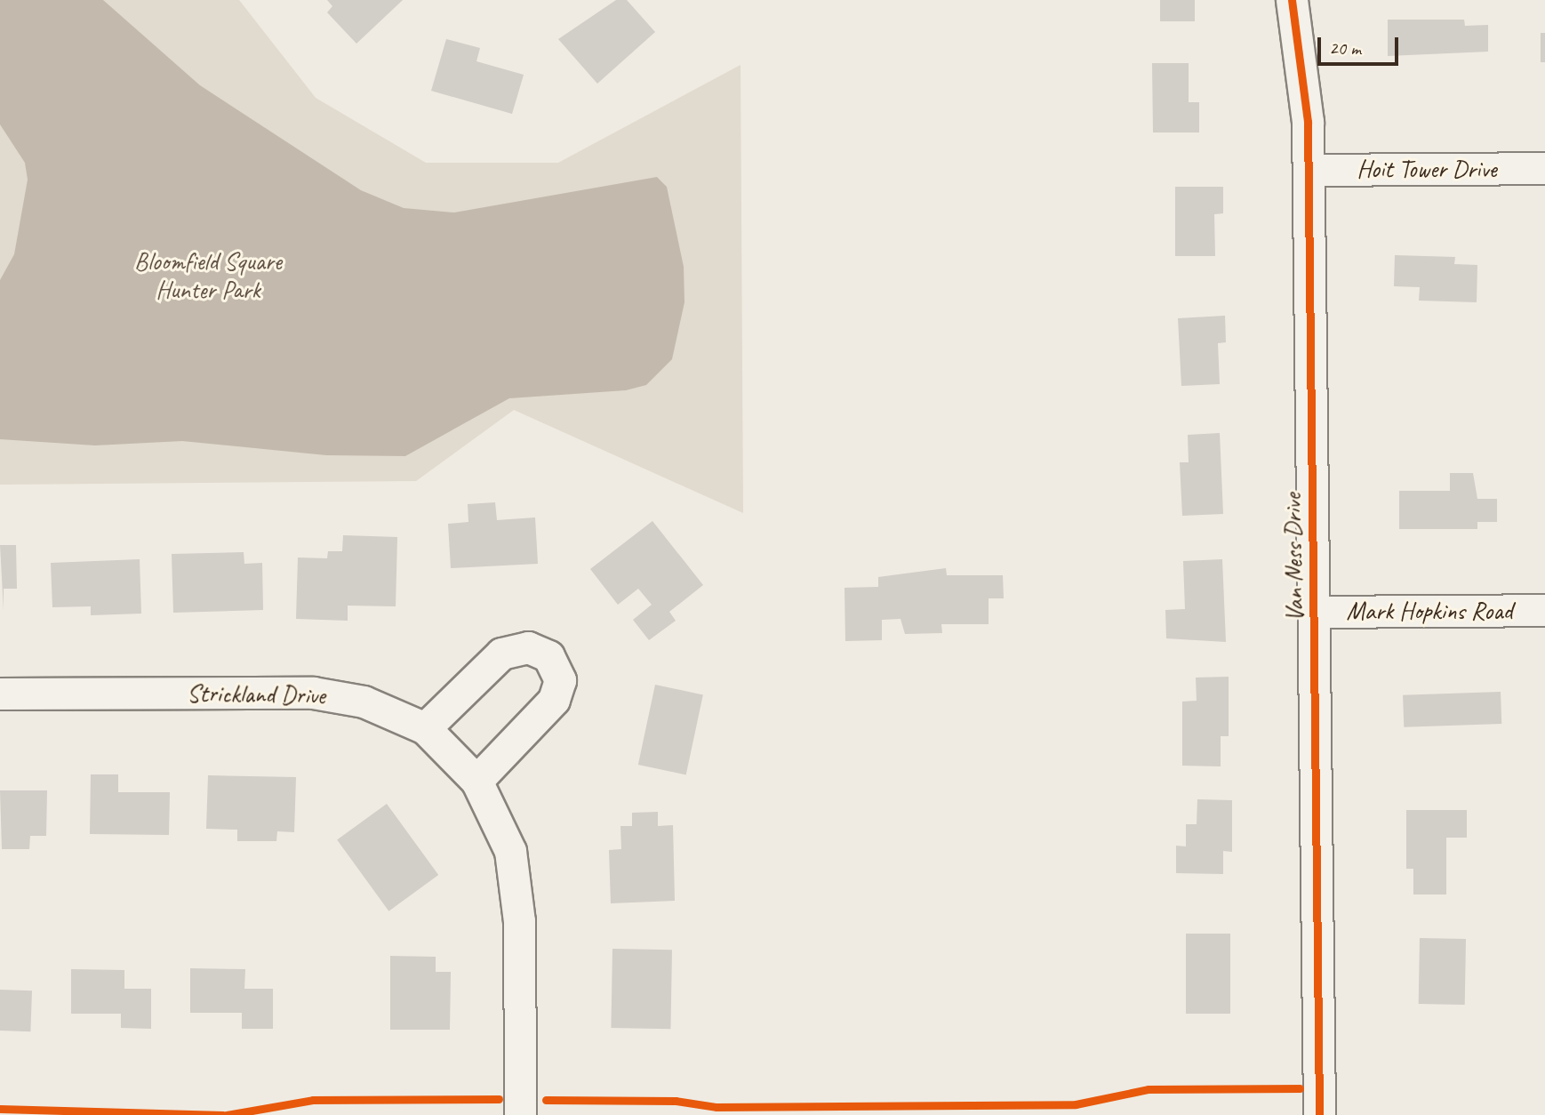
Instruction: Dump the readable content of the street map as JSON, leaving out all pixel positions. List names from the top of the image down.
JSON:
{
  "streets": {
    "street": [
      "Hoit Tower Drive",
      "Van Ness Drive",
      "Mark Hopkins Road",
      "Strickland Drive"
    ]
  },
  "crossings": [
    ["Hoit Tower Drive", "Van Ness Drive"],
    ["Van Ness Drive", "Mark Hopkins Road"]
  ],
  "parks": ["Bloomfield Square Hunter Park"],
  "scale_bar": "20 m"
}
